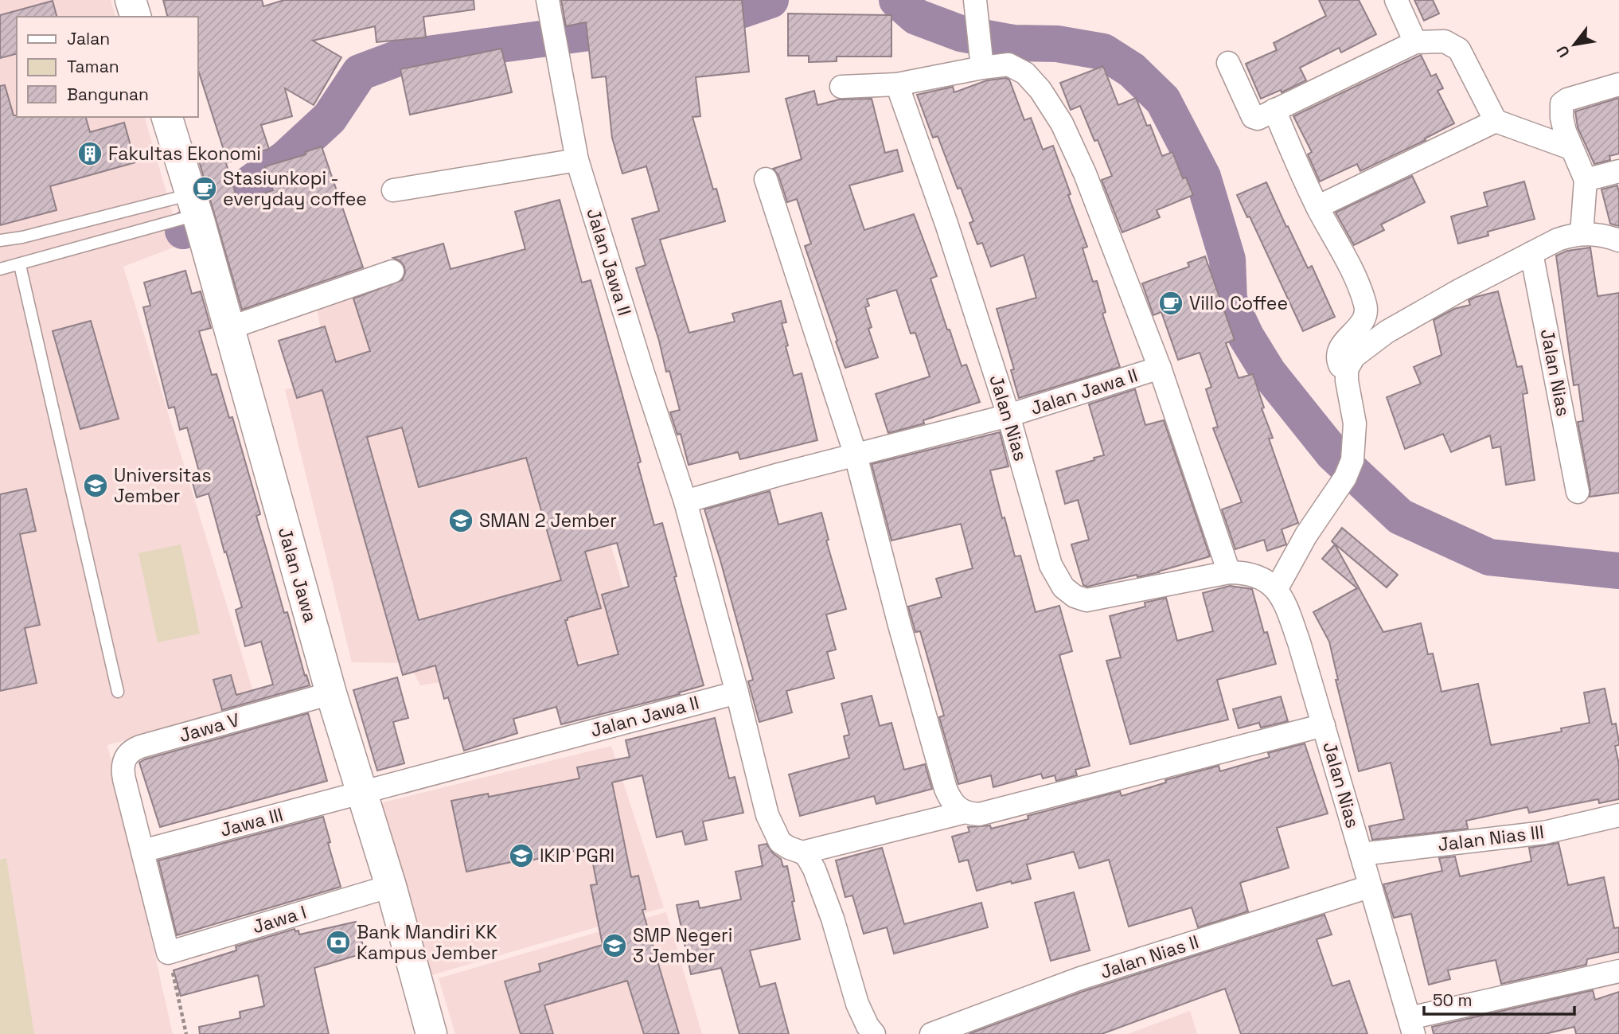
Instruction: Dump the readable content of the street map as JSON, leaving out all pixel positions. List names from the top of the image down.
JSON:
{
  "streets": {
    "main road": ["Jalan Jawa"],
    "street": [
      "Jalan Jawa II",
      "Jalan Nias",
      "Jawa V",
      "Jawa III",
      "Jalan Nias III",
      "Jawa I",
      "Jalan Nias II"
    ]
  },
  "crossings": [
    ["Jalan Jawa II", "Jalan Nias"],
    ["Jalan Jawa II", "Jalan Jawa"],
    ["Jalan Jawa II", "Jawa III"],
    ["Jalan Nias", "Jalan Nias III"],
    ["Jalan Nias", "Jalan Nias II"],
    ["Jalan Jawa", "Jawa V"],
    ["Jalan Jawa", "Jawa III"],
    ["Jalan Jawa", "Jawa I"],
    ["Jawa V", "Jawa III"]
  ],
  "places": {
    "building": ["Fakultas Ekonomi"],
    "cafe": ["Stasiunkopi - everyday coffee", "Villo Coffee"],
    "school or university": [
      "Universitas Jember",
      "SMAN 2 Jember",
      "IKIP PGRI",
      "SMP Negeri 3 Jember"
    ],
    "bank": ["Bank Mandiri KK Kampus Jember"]
  },
  "legend": ["Jalan", "Taman", "Bangunan"],
  "scale_bar": "50 m",
  "north": "bottom left"
}
